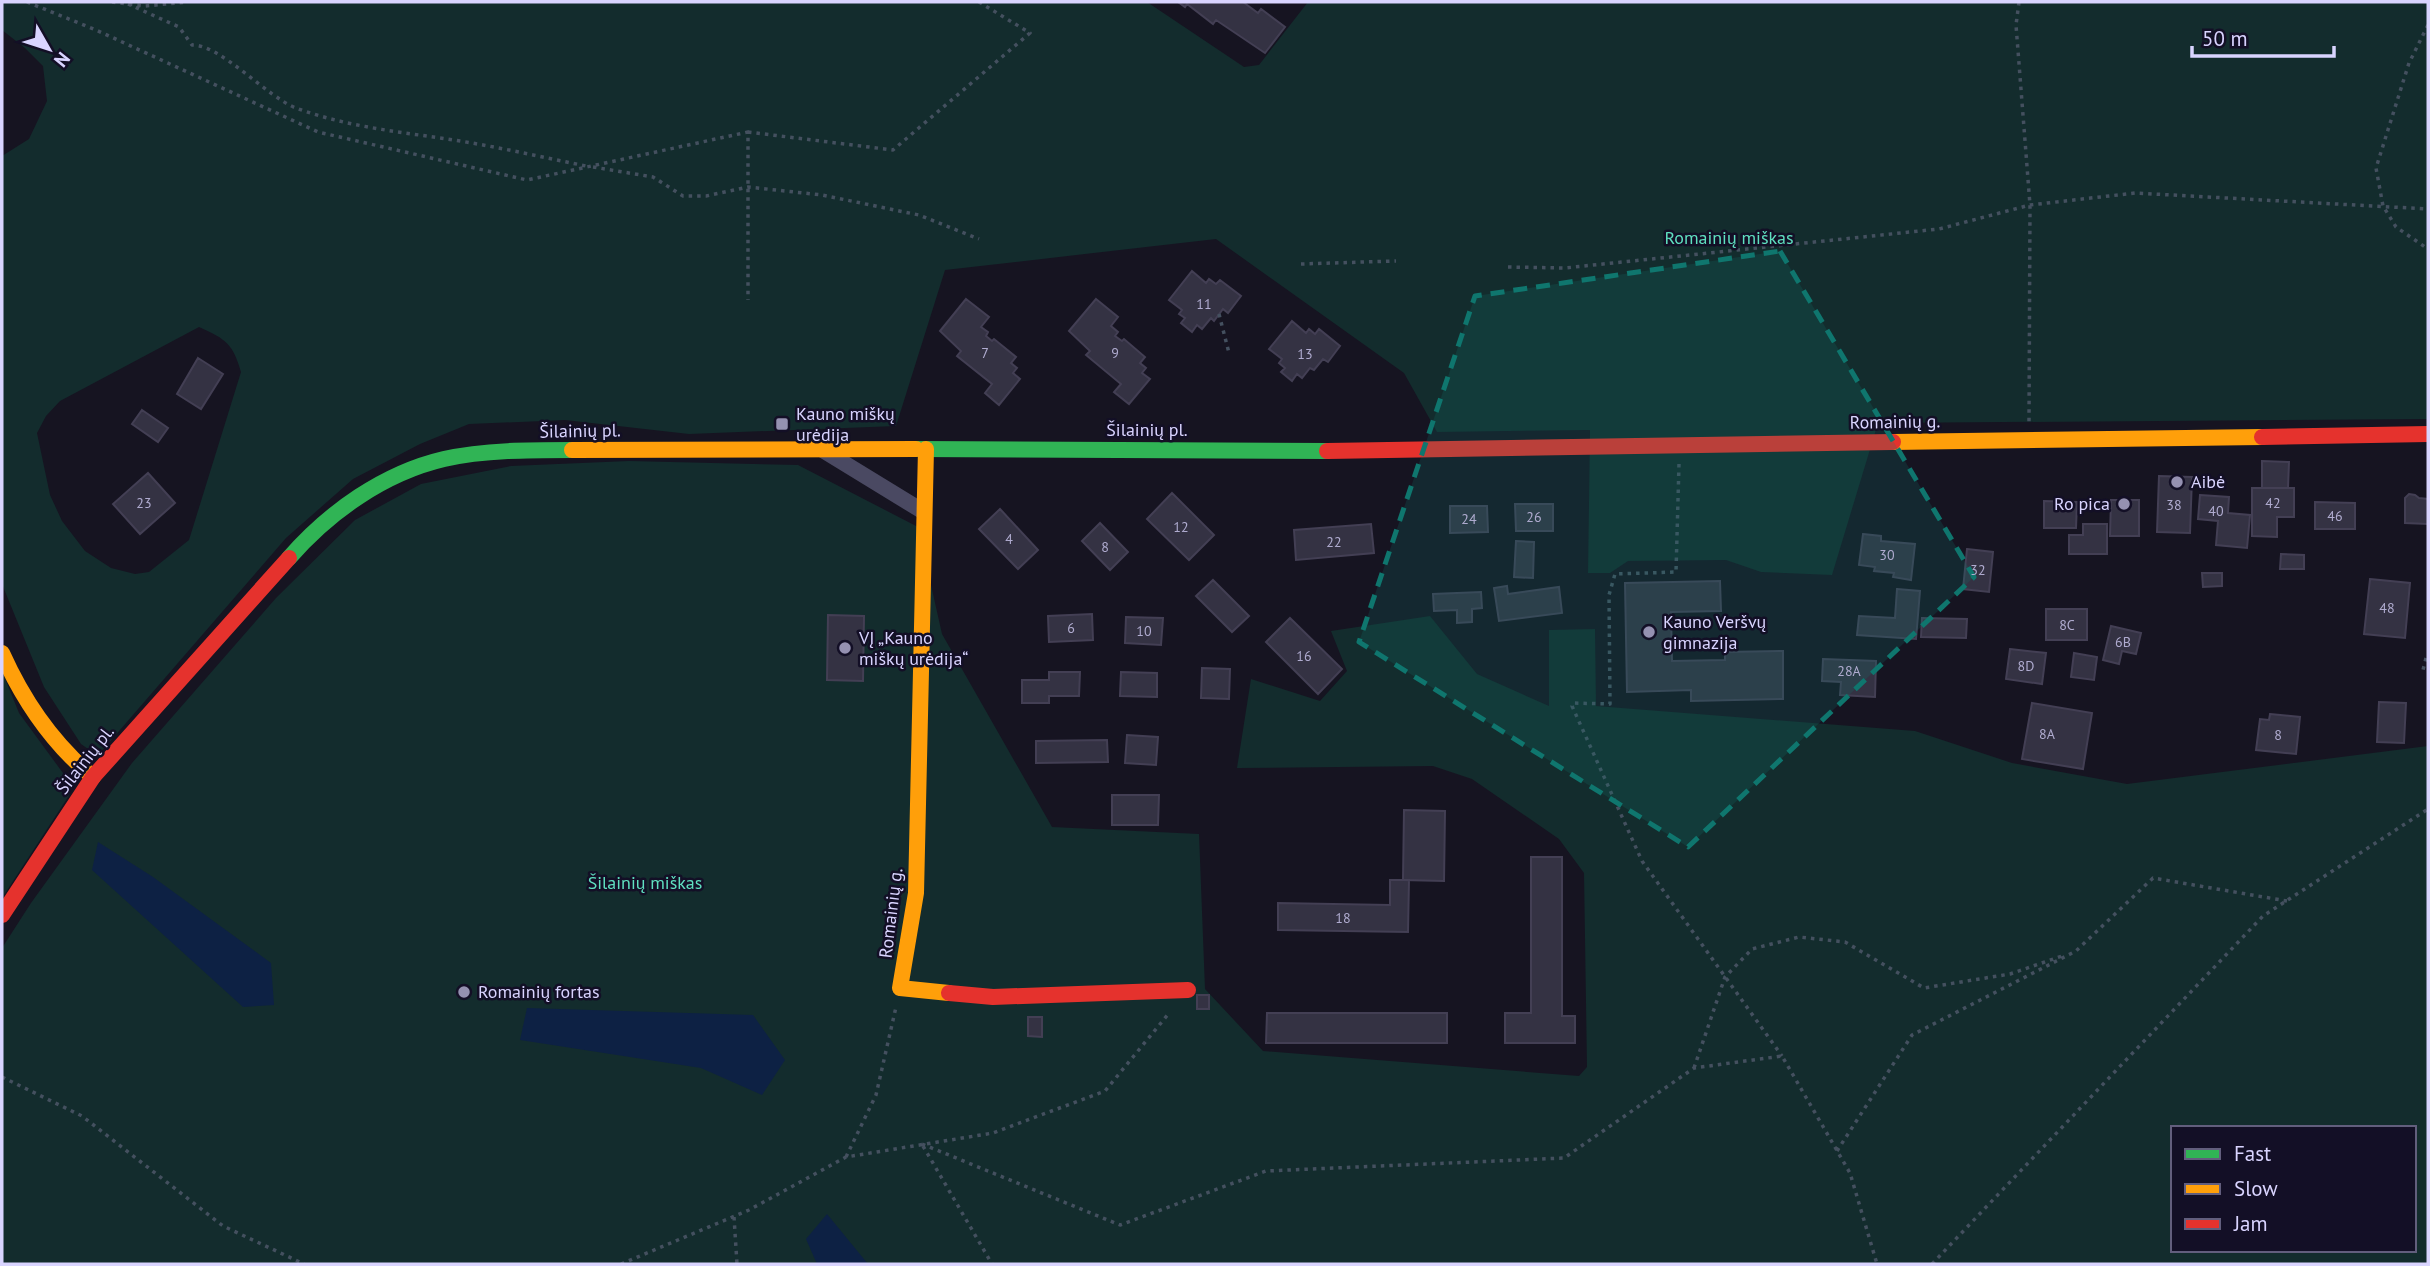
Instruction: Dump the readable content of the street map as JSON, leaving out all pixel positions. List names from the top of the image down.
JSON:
{
  "streets": {
    "main road": ["Romainių g.", "Šilainių pl."]
  },
  "crossings": [
    ["Romainių g.", "Šilainių pl."]
  ],
  "parks": ["Romainių miškas", "Šilainių miškas"],
  "places": {
    "transit": ["Kauno miškų urėdija"],
    "other": [
      "Aibė",
      "Ro pica",
      "Kauno Veršvų gimnazija",
      "VĮ „Kauno miškų urėdija“",
      "Romainių fortas"
    ]
  },
  "house_numbers": [
    "11",
    "7",
    "9",
    "13",
    "23",
    "42",
    "38",
    "40",
    "46",
    "26",
    "24",
    "12",
    "4",
    "22",
    "8",
    "30",
    "32",
    "48",
    "8C",
    "6",
    "10",
    "6B",
    "16",
    "8D",
    "28A",
    "8A",
    "8",
    "18"
  ],
  "legend": ["Fast", "Slow", "Jam"],
  "scale_bar": "50 m",
  "north": "bottom right"
}
